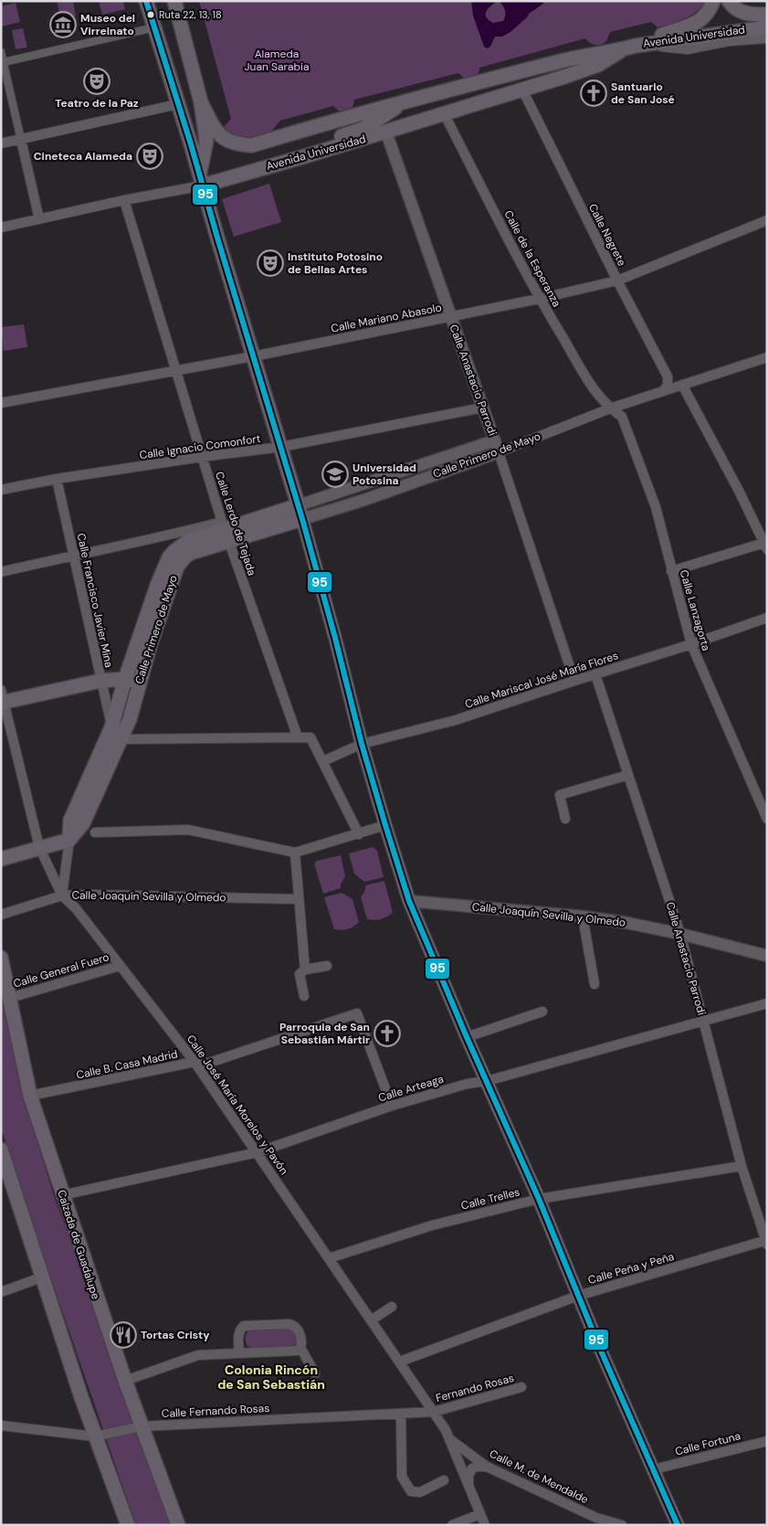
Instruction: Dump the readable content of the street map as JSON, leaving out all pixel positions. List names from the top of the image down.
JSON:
{
  "streets": {
    "main road": ["Avenida Universidad", "Calle Primero de Mayo", "Calzada de Guadalupe"],
    "street": [
      "Calle Negrete",
      "Calle de la Esperanza",
      "Calle Mariano Abasolo",
      "Calle Anastacio Parrodi",
      "Calle Ignacio Comonfort",
      "Calle Lerdo de Tejada",
      "Calle Francisco Javier Mina",
      "Calle Lanzagorta",
      "Calle Mariscal José María Flores",
      "Calle Joaquín Sevilla y Olmedo",
      "Calle General Fuero",
      "Calle B. Casa Madrid",
      "Calle Arteaga",
      "Calle José María Morelos y Pavón",
      "Calle Trelles",
      "Calle Peña y Peña",
      "Fernando Rosas",
      "Calle Fernando Rosas",
      "Calle Fortuna",
      "Calle M. de Mendalde"
    ]
  },
  "crossings": [
    ["Avenida Universidad", "Calle Negrete"],
    ["Avenida Universidad", "Calle de la Esperanza"],
    ["Avenida Universidad", "Calle Anastacio Parrodi"],
    ["Avenida Universidad", "Calle Lerdo de Tejada"],
    ["Calle Negrete", "Calle Mariano Abasolo"],
    ["Calle Negrete", "Calle Primero de Mayo"],
    ["Calle de la Esperanza", "Calle Mariano Abasolo"],
    ["Calle de la Esperanza", "Calle Primero de Mayo"],
    ["Calle de la Esperanza", "Calle Lanzagorta"],
    ["Calle Mariano Abasolo", "Calle Anastacio Parrodi"],
    ["Calle Mariano Abasolo", "Calle Lerdo de Tejada"],
    ["Calle Anastacio Parrodi", "Calle Ignacio Comonfort"],
    ["Calle Anastacio Parrodi", "Calle Primero de Mayo"],
    ["Calle Anastacio Parrodi", "Calle Mariscal José María Flores"],
    ["Calle Anastacio Parrodi", "Calle Joaquín Sevilla y Olmedo"],
    ["Calle Anastacio Parrodi", "Calle Arteaga"],
    ["Calle Anastacio Parrodi", "Calle Trelles"],
    ["Calle Anastacio Parrodi", "Calle Peña y Peña"],
    ["Calle Ignacio Comonfort", "Calle Lerdo de Tejada"],
    ["Calle Ignacio Comonfort", "Calle Francisco Javier Mina"],
    ["Calle Primero de Mayo", "Calle Lerdo de Tejada"],
    ["Calle Primero de Mayo", "Calle Francisco Javier Mina"],
    ["Calle Primero de Mayo", "Calle Lanzagorta"],
    ["Calle Primero de Mayo", "Calle Joaquín Sevilla y Olmedo"],
    ["Calle Primero de Mayo", "Calle José María Morelos y Pavón"],
    ["Calle Lanzagorta", "Calle Mariscal José María Flores"],
    ["Calle Joaquín Sevilla y Olmedo", "Calle José María Morelos y Pavón"],
    ["Calle General Fuero", "Calle José María Morelos y Pavón"],
    ["Calle General Fuero", "Calzada de Guadalupe"],
    ["Calle B. Casa Madrid", "Calle Arteaga"],
    ["Calle B. Casa Madrid", "Calle José María Morelos y Pavón"],
    ["Calle B. Casa Madrid", "Calzada de Guadalupe"],
    ["Calle Arteaga", "Calle José María Morelos y Pavón"],
    ["Calle Arteaga", "Calzada de Guadalupe"],
    ["Calle José María Morelos y Pavón", "Calle Trelles"],
    ["Calle José María Morelos y Pavón", "Calle Peña y Peña"],
    ["Calle José María Morelos y Pavón", "Fernando Rosas"],
    ["Calle José María Morelos y Pavón", "Calle Fernando Rosas"],
    ["Calle José María Morelos y Pavón", "Calle M. de Mendalde"],
    ["Calzada de Guadalupe", "Calle Fernando Rosas"],
    ["Fernando Rosas", "Calle Fernando Rosas"]
  ],
  "districts": ["Colonia Rincón de San Sebastián"],
  "parks": ["Alameda Juan Sarabia"],
  "places": {
    "other": ["Ruta 22, 13, 18"],
    "museum": ["Museo del Virreinato"],
    "theatre": ["Teatro de la Paz", "Cineteca Alameda", "Instituto Potosino de Bellas Artes"],
    "church": ["Santuario de San José", "Parroquia de San Sebastián Mártir"],
    "school or university": ["Universidad Potosina"],
    "restaurant": ["Tortas Cristy"]
  },
  "lines": ["transit line 95"]
}
